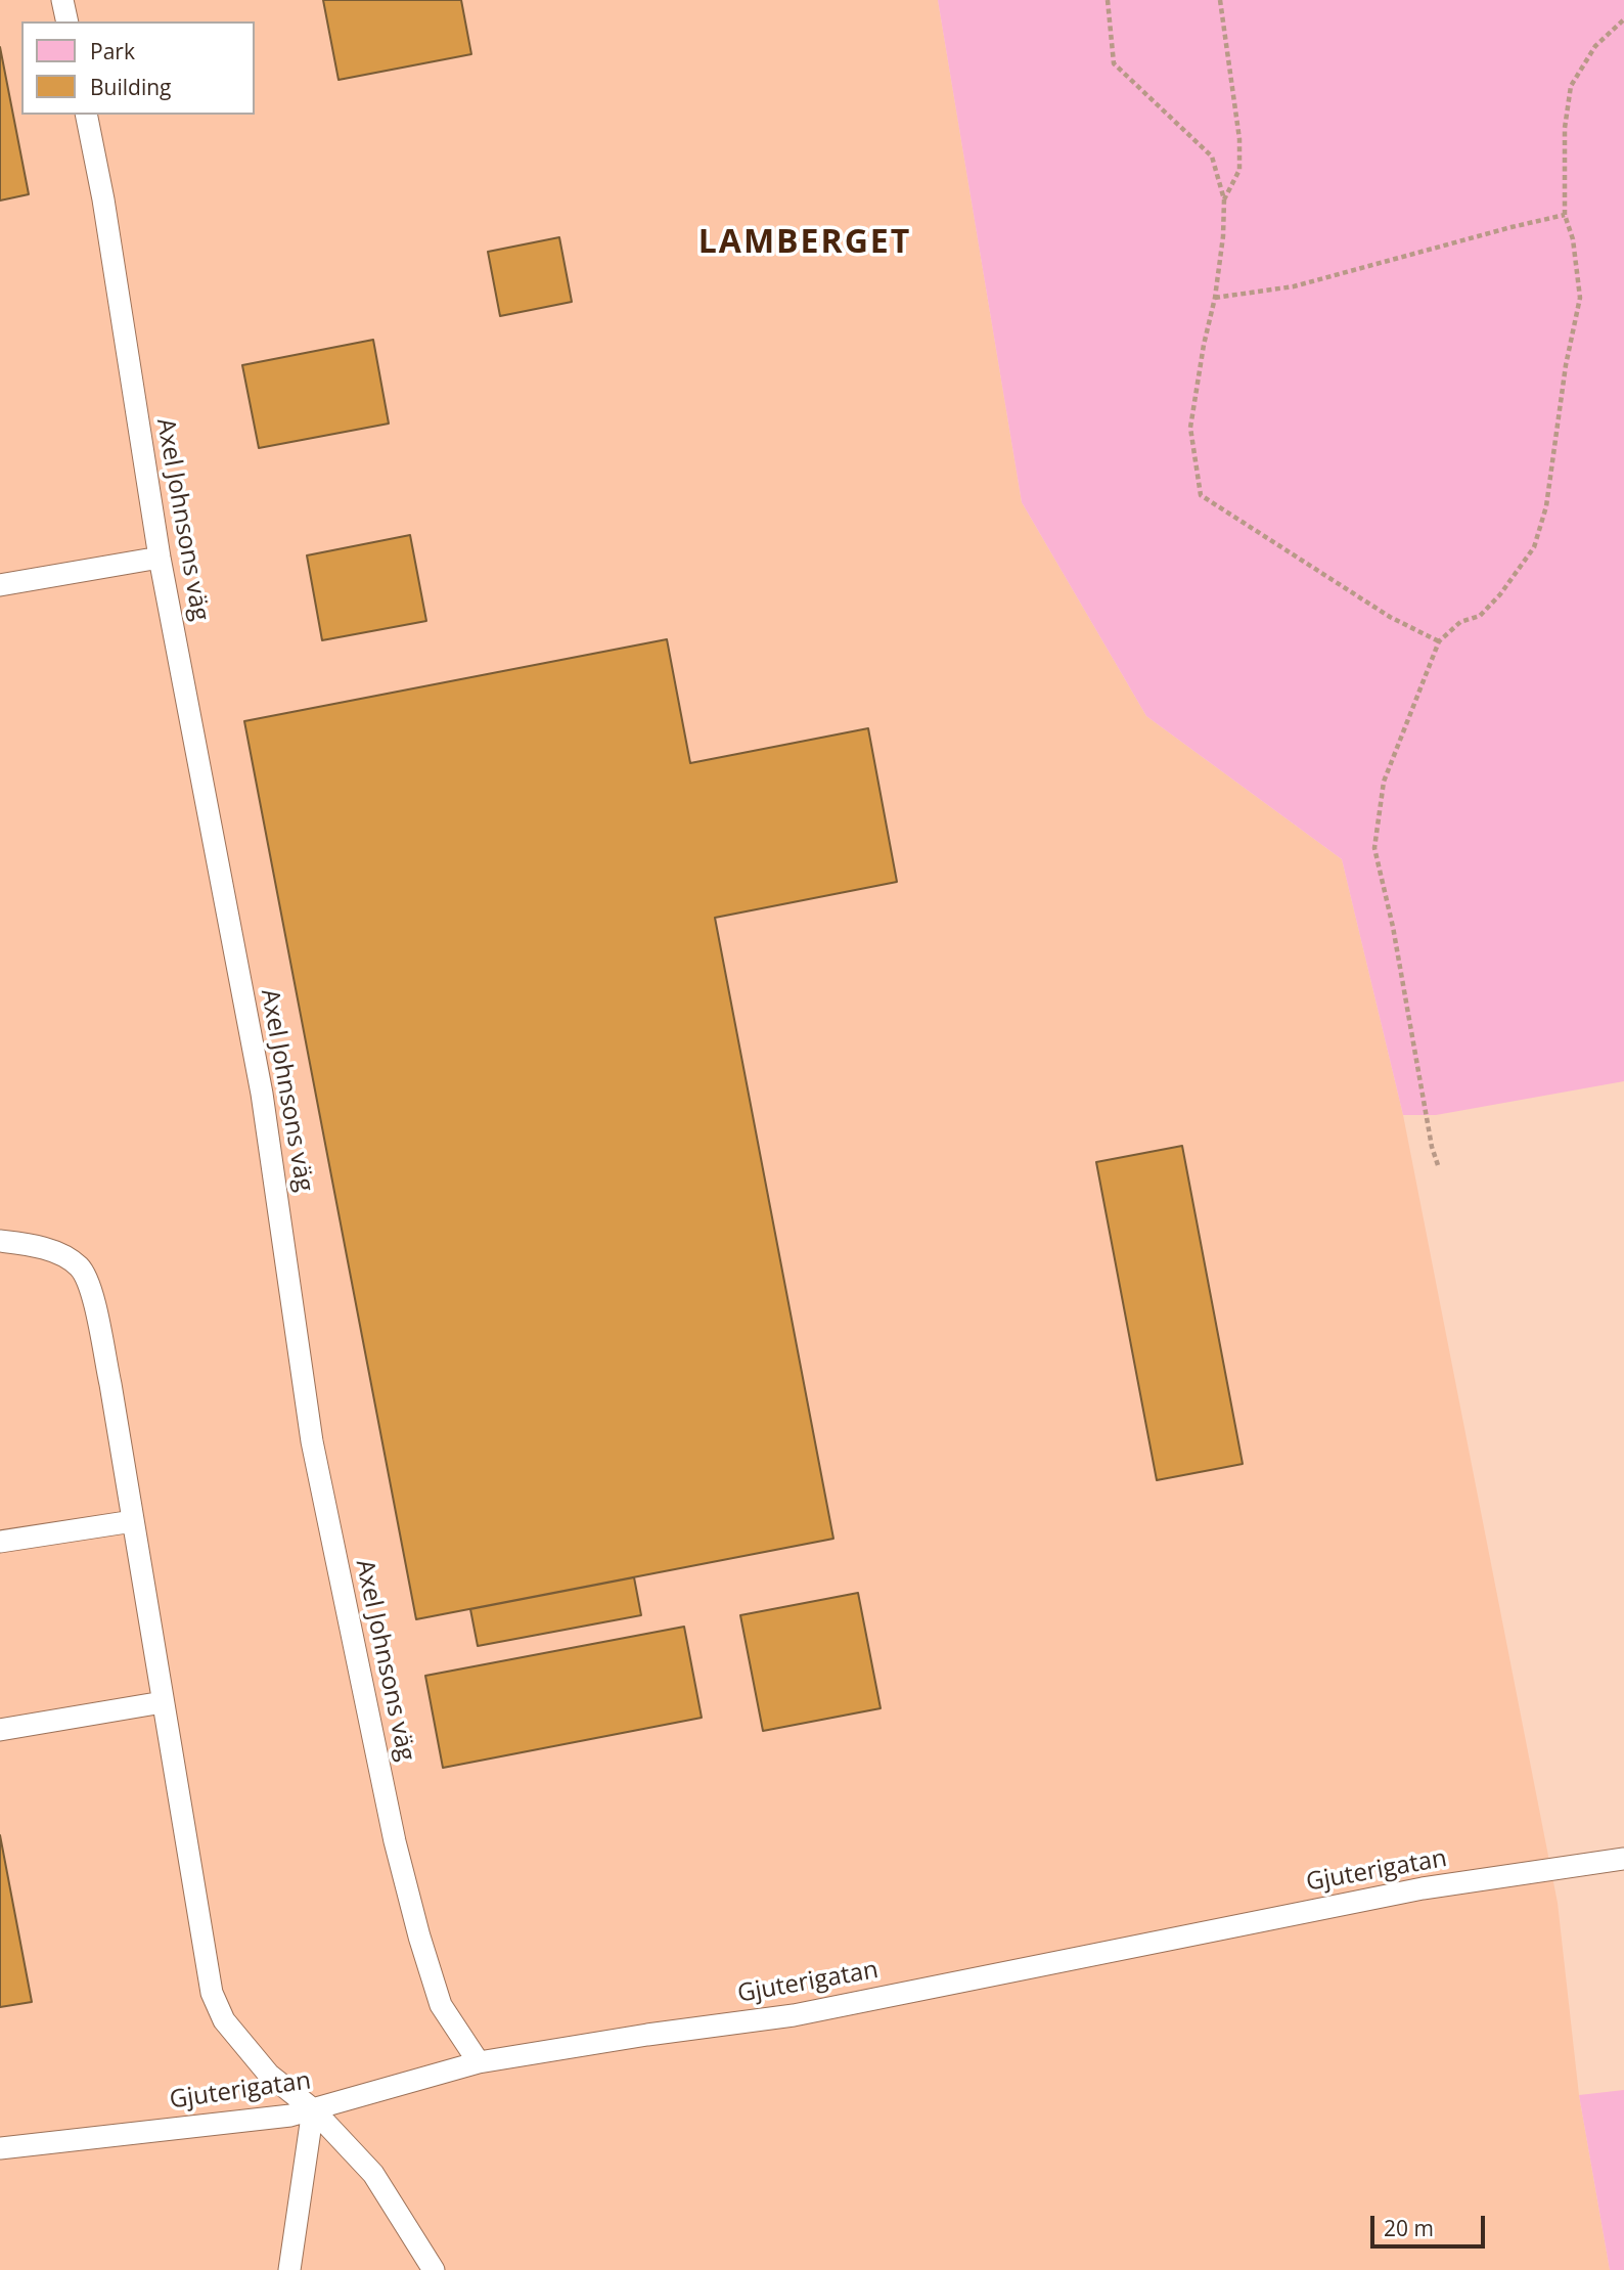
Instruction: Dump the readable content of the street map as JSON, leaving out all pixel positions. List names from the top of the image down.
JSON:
{
  "streets": {
    "lane": ["Axel Johnsons väg", "Gjuterigatan"]
  },
  "crossings": [
    ["Axel Johnsons väg", "Gjuterigatan"]
  ],
  "districts": ["LAMBERGET"],
  "legend": ["Park", "Building"],
  "scale_bar": "20 m"
}
